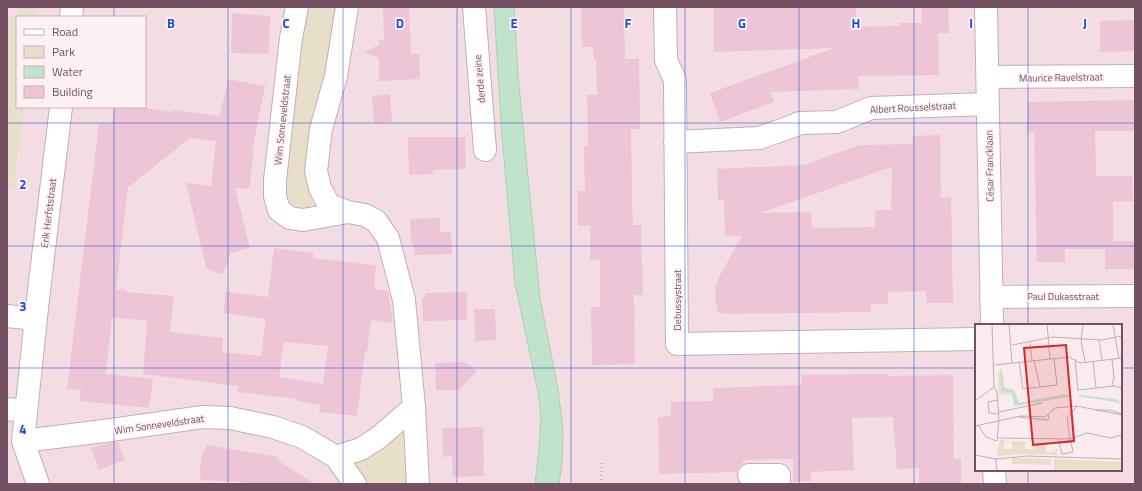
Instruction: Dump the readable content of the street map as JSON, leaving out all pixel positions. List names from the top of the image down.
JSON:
{
  "streets": {
    "street": [
      "Maurice Ravelstraat",
      "derde zeine",
      "Albert Rousselstraat",
      "Wim Sonneveldstraat",
      "César Francklaan",
      "Erik Herfststraat",
      "Paul Dukasstraat",
      "Debussystraat"
    ]
  },
  "crossings": [
    ["Maurice Ravelstraat", "César Francklaan"],
    ["Albert Rousselstraat", "César Francklaan"],
    ["Albert Rousselstraat", "Debussystraat"],
    ["Wim Sonneveldstraat", "Erik Herfststraat"],
    ["César Francklaan", "Paul Dukasstraat"]
  ],
  "legend": [
    "Road",
    "Park",
    "Water",
    "Building"
  ],
  "grid": {
    "columns": [
      "B",
      "C",
      "D",
      "E",
      "F",
      "G",
      "H",
      "I",
      "J"
    ],
    "rows": ["2", "3", "4"]
  }
}
